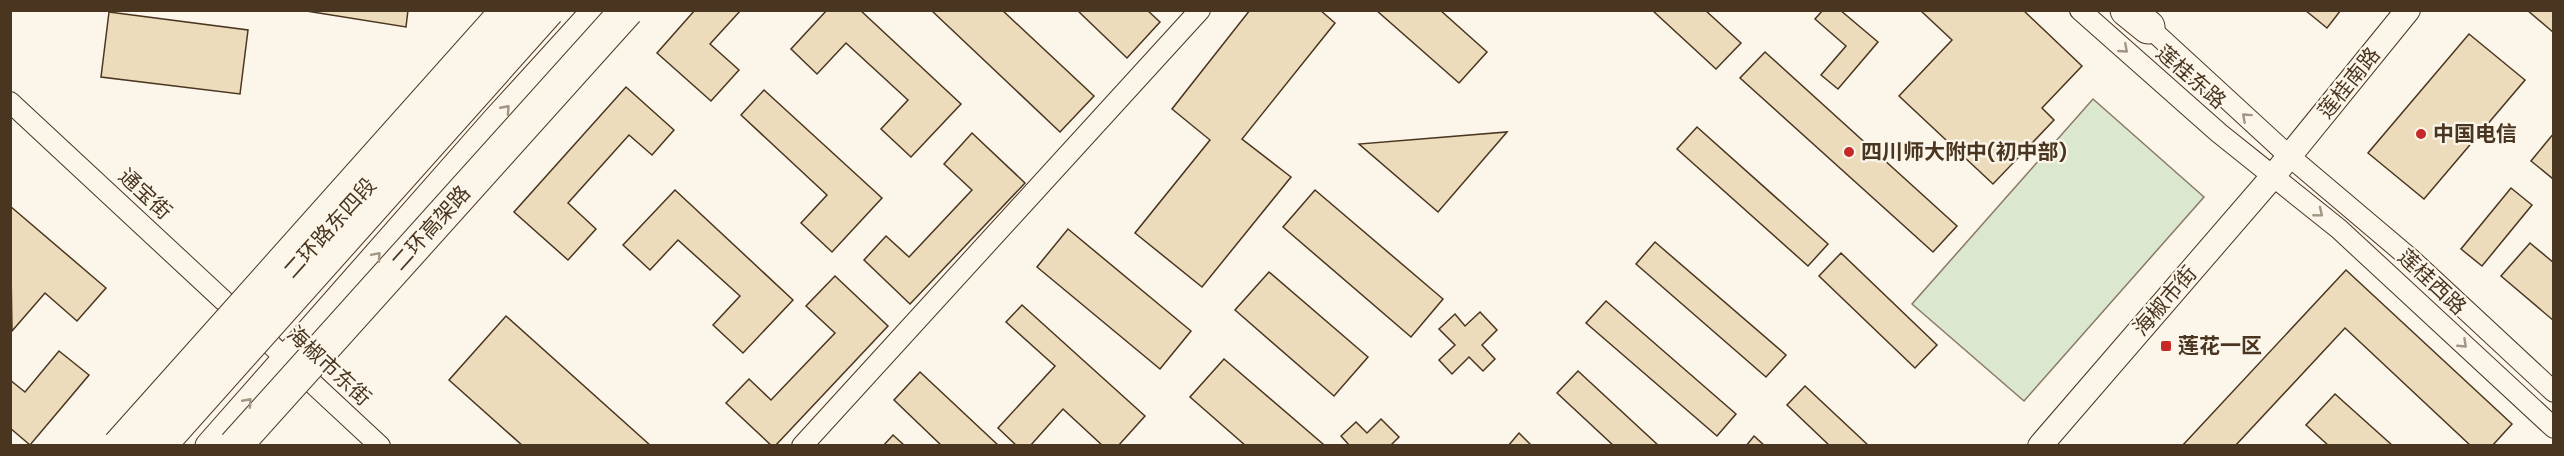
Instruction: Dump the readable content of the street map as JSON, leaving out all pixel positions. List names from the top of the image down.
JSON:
{
  "streets": {
    "highway": ["二环高架路"],
    "main road": ["二环路东四段"],
    "street": [
      "莲桂东路",
      "莲桂南路",
      "通宝街",
      "莲桂西路",
      "海椒市街",
      "海椒市东街"
    ]
  },
  "crossings": [
    ["莲桂东路", "莲桂南路"],
    ["莲桂东路", "莲桂西路"],
    ["莲桂东路", "海椒市街"],
    ["莲桂南路", "莲桂西路"],
    ["莲桂南路", "海椒市街"],
    ["通宝街", "二环路东四段"],
    ["通宝街", "海椒市东街"],
    ["二环路东四段", "海椒市东街"],
    ["莲桂西路", "海椒市街"]
  ],
  "places": {
    "other": ["中国电信", "四川师大附中(初中部)"],
    "transit": ["莲花一区"]
  }
}
